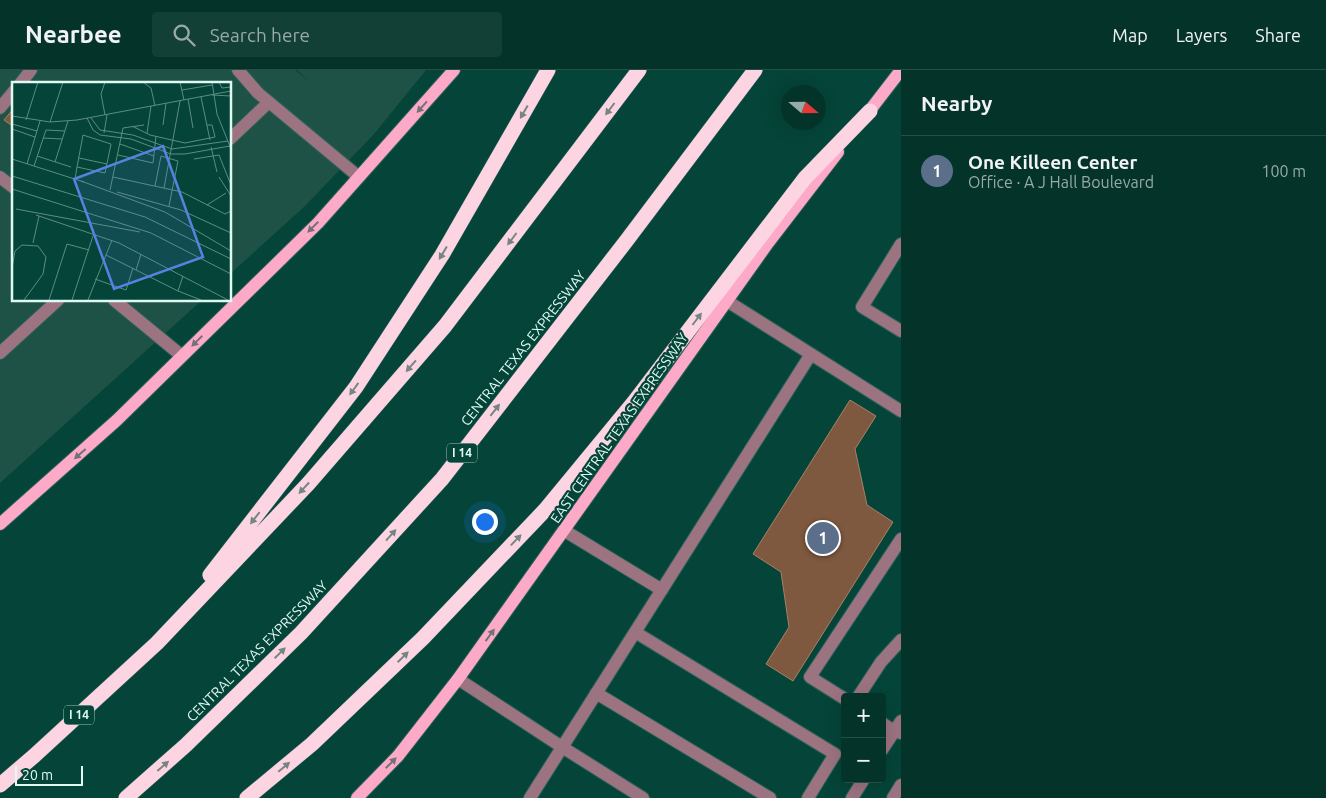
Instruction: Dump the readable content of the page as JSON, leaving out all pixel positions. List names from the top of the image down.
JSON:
{
  "streets": {
    "highway": ["CENTRAL TEXAS EXPRESSWAY", "I 14"],
    "main road": ["EAST CENTRAL TEXAS EXPRESSWAY"]
  },
  "one_way": ["EAST CENTRAL TEXAS EXPRESSWAY"],
  "scale_bar": "20 m",
  "north": "right",
  "page": {
    "header": "Nearbee",
    "search": "Search here",
    "nav": ["Map", "Layers", "Share"],
    "heading": "Nearby",
    "list": [
      {
        "mark": "1",
        "name": "One Killeen Center",
        "note": "Office · A J Hall Boulevard",
        "value": "100 m"
      }
    ],
    "pins": "1",
    "map_buttons": ["+", "−"],
    "scale": "20 m"
  }
}
